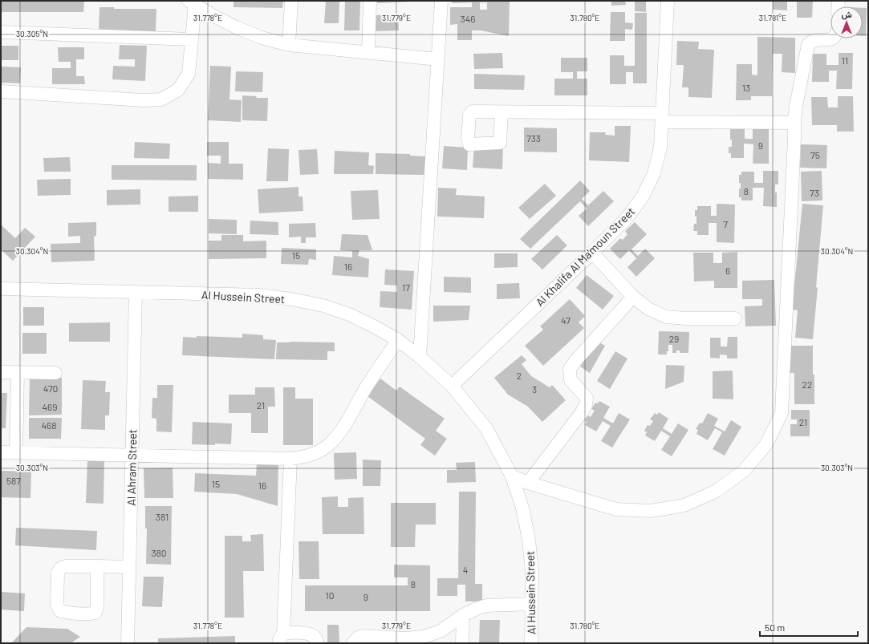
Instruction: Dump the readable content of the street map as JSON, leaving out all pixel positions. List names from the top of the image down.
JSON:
{
  "streets": {
    "street": ["Al Khalifa Al Ma'moun Street", "Al Hussein Street", "Al Ahram Street"]
  },
  "crossings": [
    ["Al Khalifa Al Ma'moun Street", "Al Hussein Street"],
    ["Al Hussein Street", "Al Ahram Street"]
  ],
  "house_numbers": [
    "346",
    "11",
    "13",
    "733",
    "9",
    "75",
    "8",
    "73",
    "7",
    "15",
    "16",
    "6",
    "17",
    "47",
    "29",
    "2",
    "22",
    "470",
    "3",
    "21",
    "469",
    "21",
    "468",
    "587",
    "15",
    "16",
    "381",
    "380",
    "4",
    "8",
    "10",
    "9"
  ],
  "scale_bar": "50 m",
  "north": "top",
  "coordinates": [
    "31.778°E",
    "31.779°E",
    "31.780°E",
    "31.781°E",
    "30.305°N",
    "30.304°N",
    "30.303°N"
  ]
}
